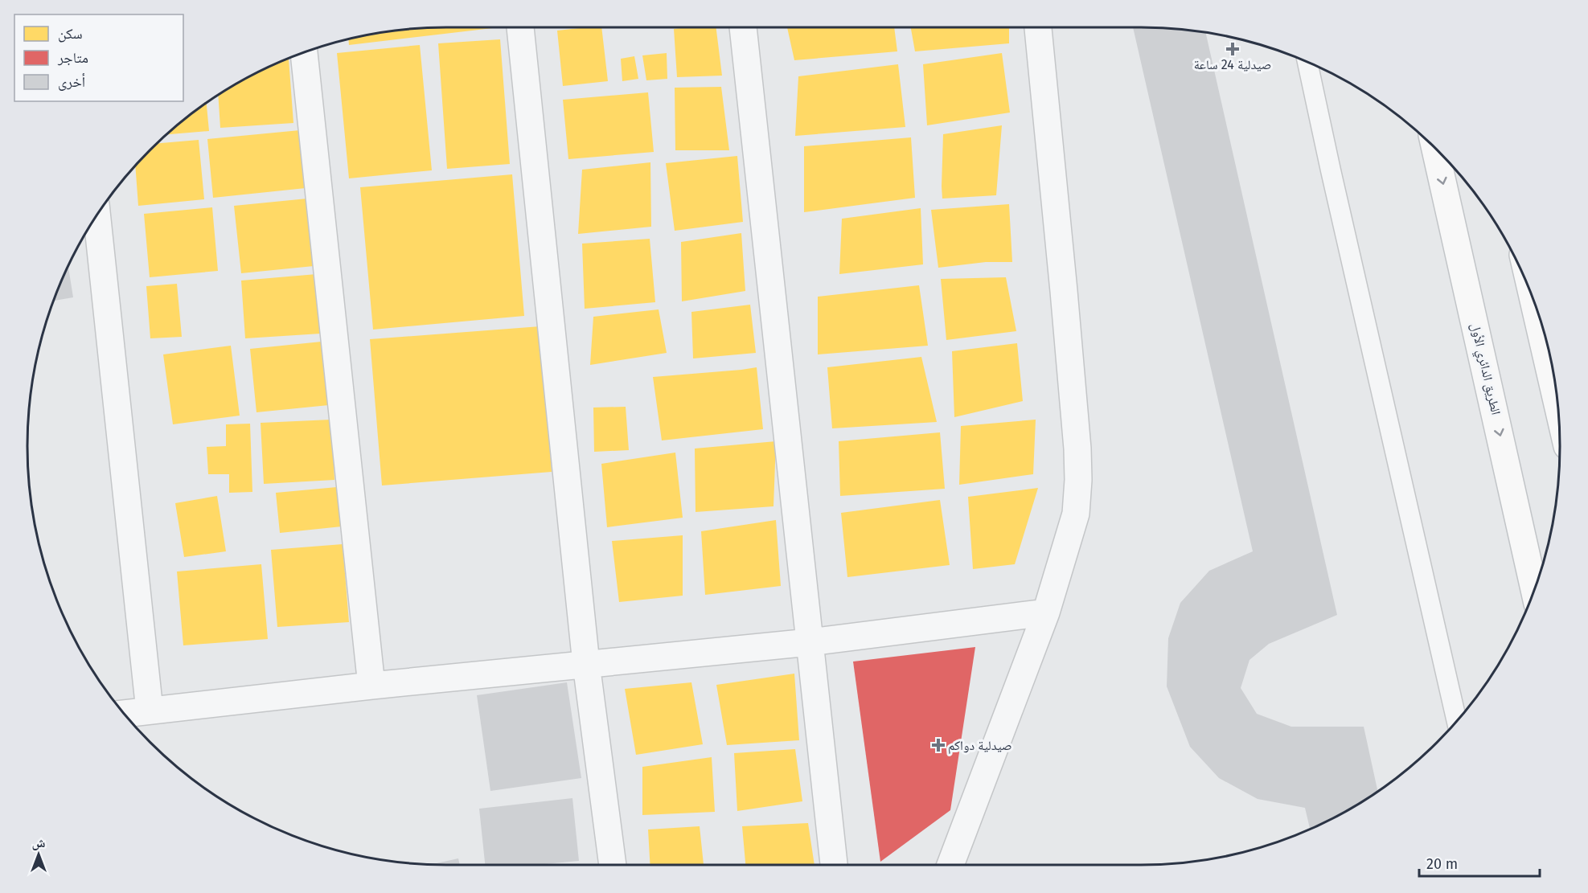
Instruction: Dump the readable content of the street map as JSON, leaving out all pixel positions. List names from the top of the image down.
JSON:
{
  "streets": {
    "main road": ["الطريق الدائري الأول"]
  },
  "one_way": ["الطريق الدائري الأول"],
  "places": {
    "health": ["صيدلية 24 ساعة", "صيدلية دواكم"]
  },
  "legend": ["سكن", "متاجر", "أخرى"],
  "scale_bar": "20 m",
  "north": "top"
}
